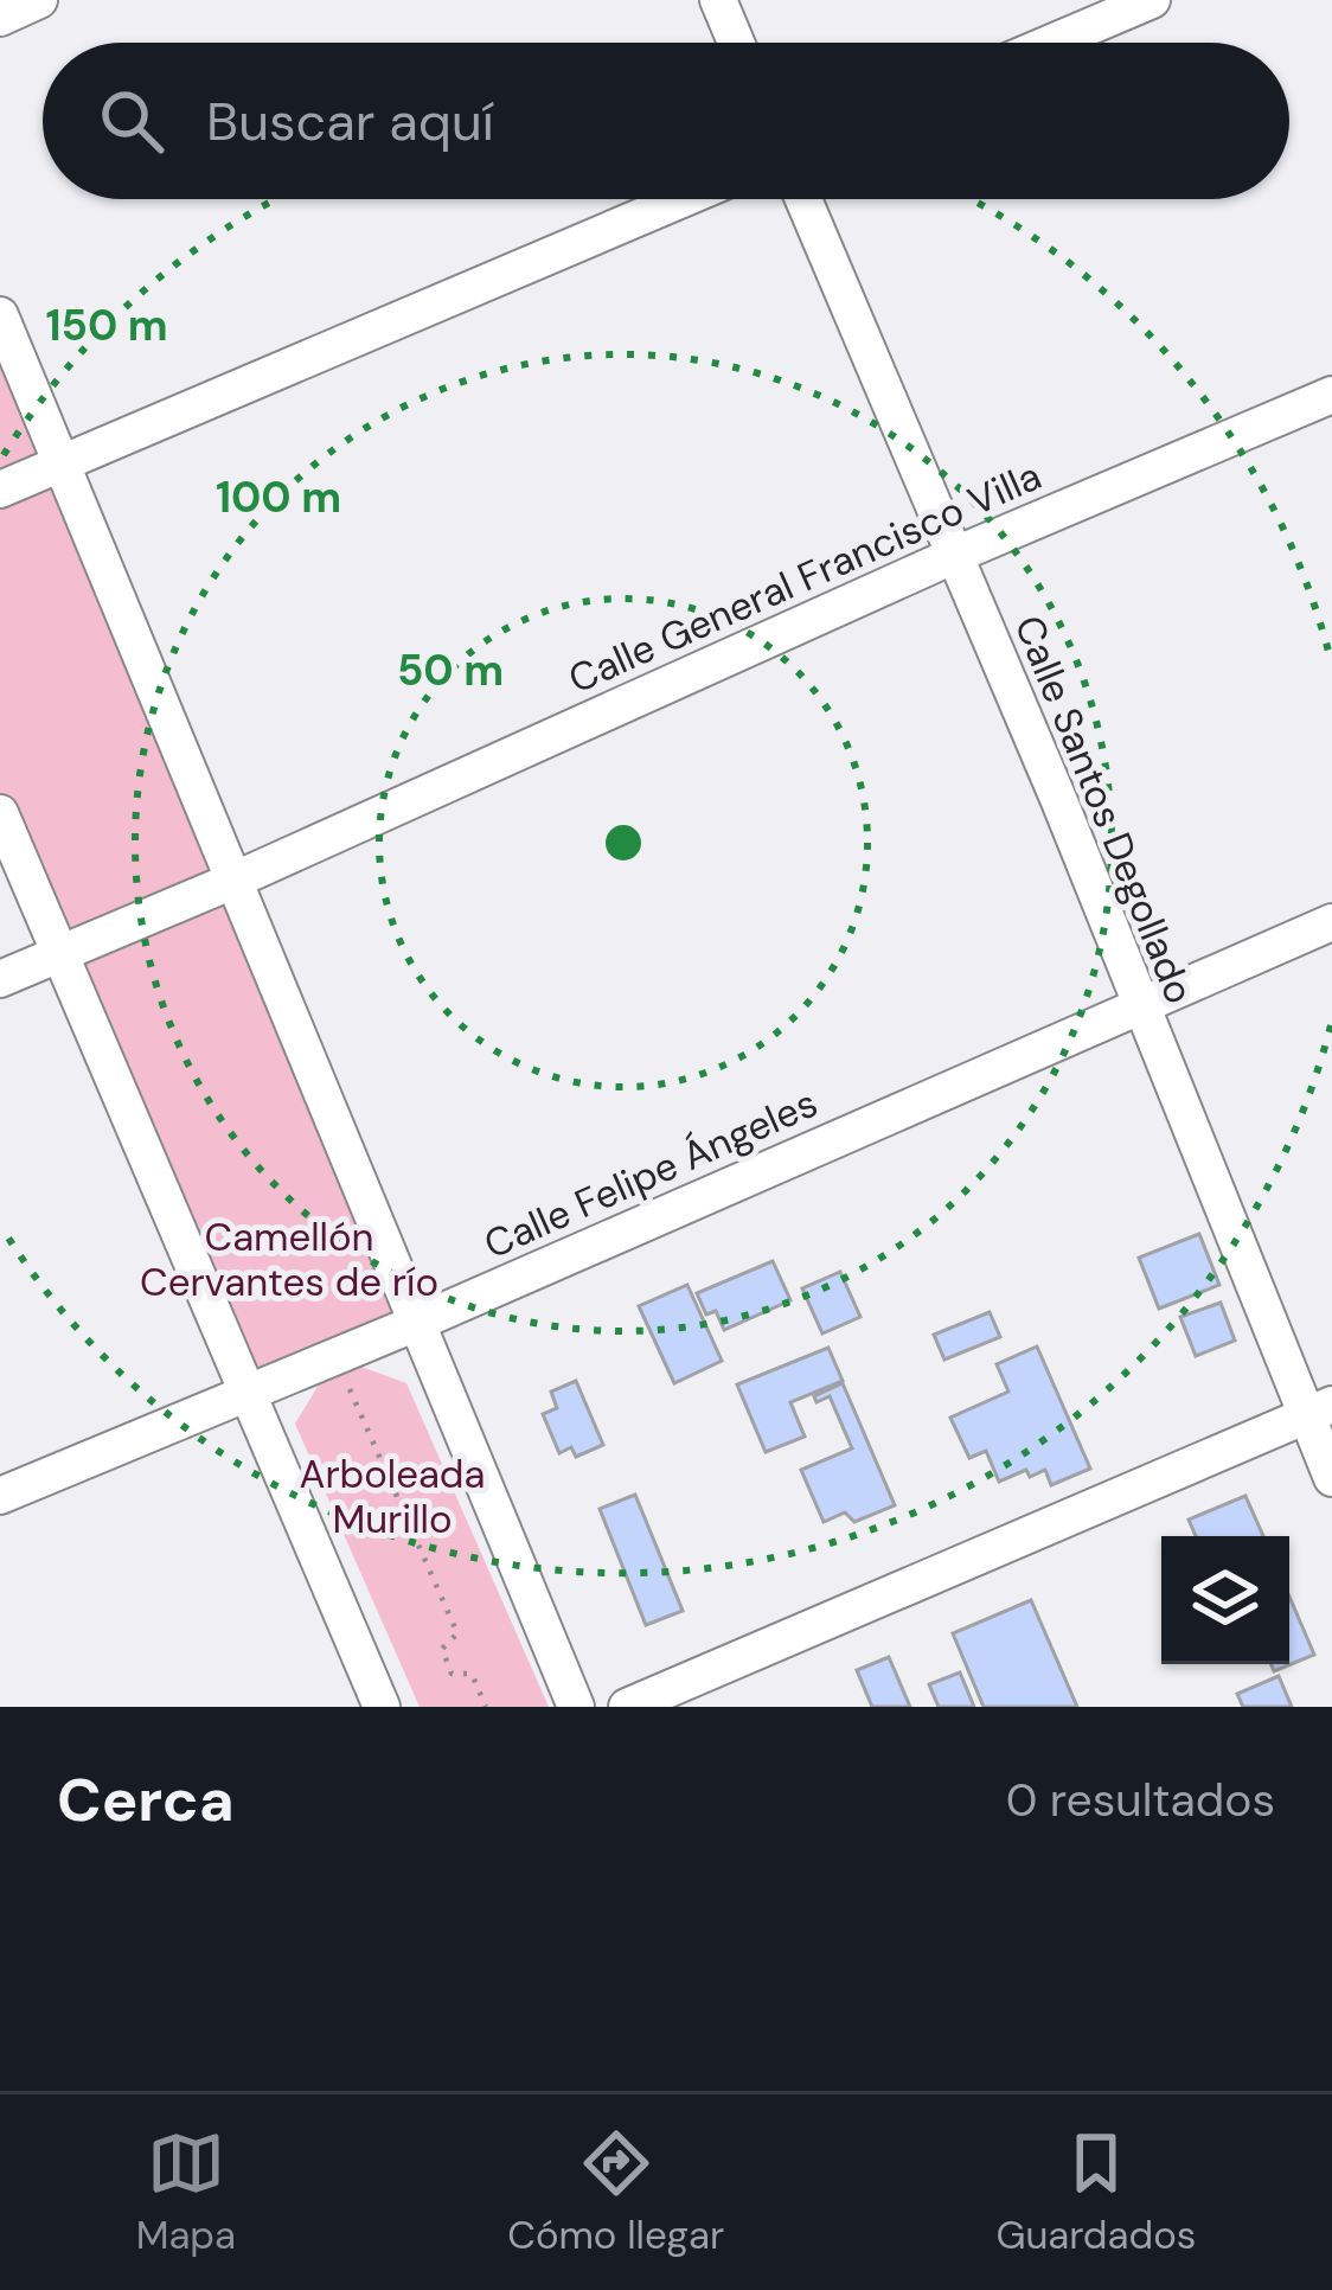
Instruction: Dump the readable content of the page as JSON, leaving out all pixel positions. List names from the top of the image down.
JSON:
{
  "streets": {
    "street": ["Calle General Francisco Villa", "Calle Santos Degollado", "Calle Felipe Ángeles"]
  },
  "crossings": [
    ["Calle General Francisco Villa", "Calle Santos Degollado"],
    ["Calle Santos Degollado", "Calle Felipe Ángeles"]
  ],
  "parks": ["Camellón Cervantes de río", "Arboleada Murillo"],
  "page": {
    "search": "Buscar aquí",
    "heading": ["Cerca", "0 resultados"],
    "nav": ["Mapa", "Cómo llegar", "Guardados"]
  },
  "rings": ["150 m", "100 m", "50 m"]
}
